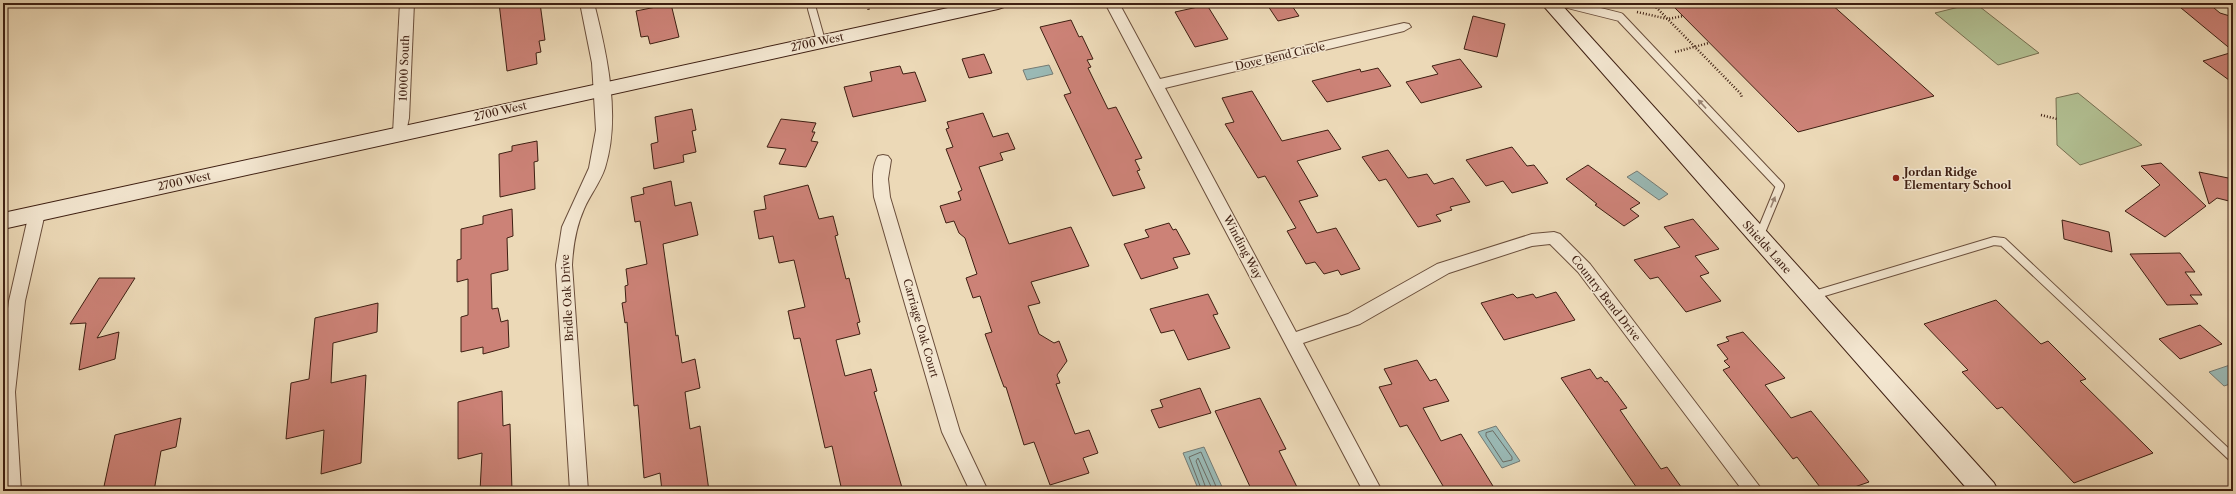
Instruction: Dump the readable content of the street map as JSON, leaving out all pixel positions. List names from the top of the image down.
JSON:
{
  "streets": {
    "main road": ["2700 West", "Shields Lane"],
    "street": [
      "Dove Bend Circle",
      "10000 South",
      "Winding Way",
      "Bridle Oak Drive",
      "Country Bend Drive",
      "Carriage Oak Court"
    ]
  },
  "crossings": [
    ["2700 West", "10000 South"],
    ["2700 West", "Bridle Oak Drive"],
    ["Dove Bend Circle", "Winding Way"],
    ["Winding Way", "Country Bend Drive"]
  ],
  "places": ["Jordan Ridge Elementary School"]
}
